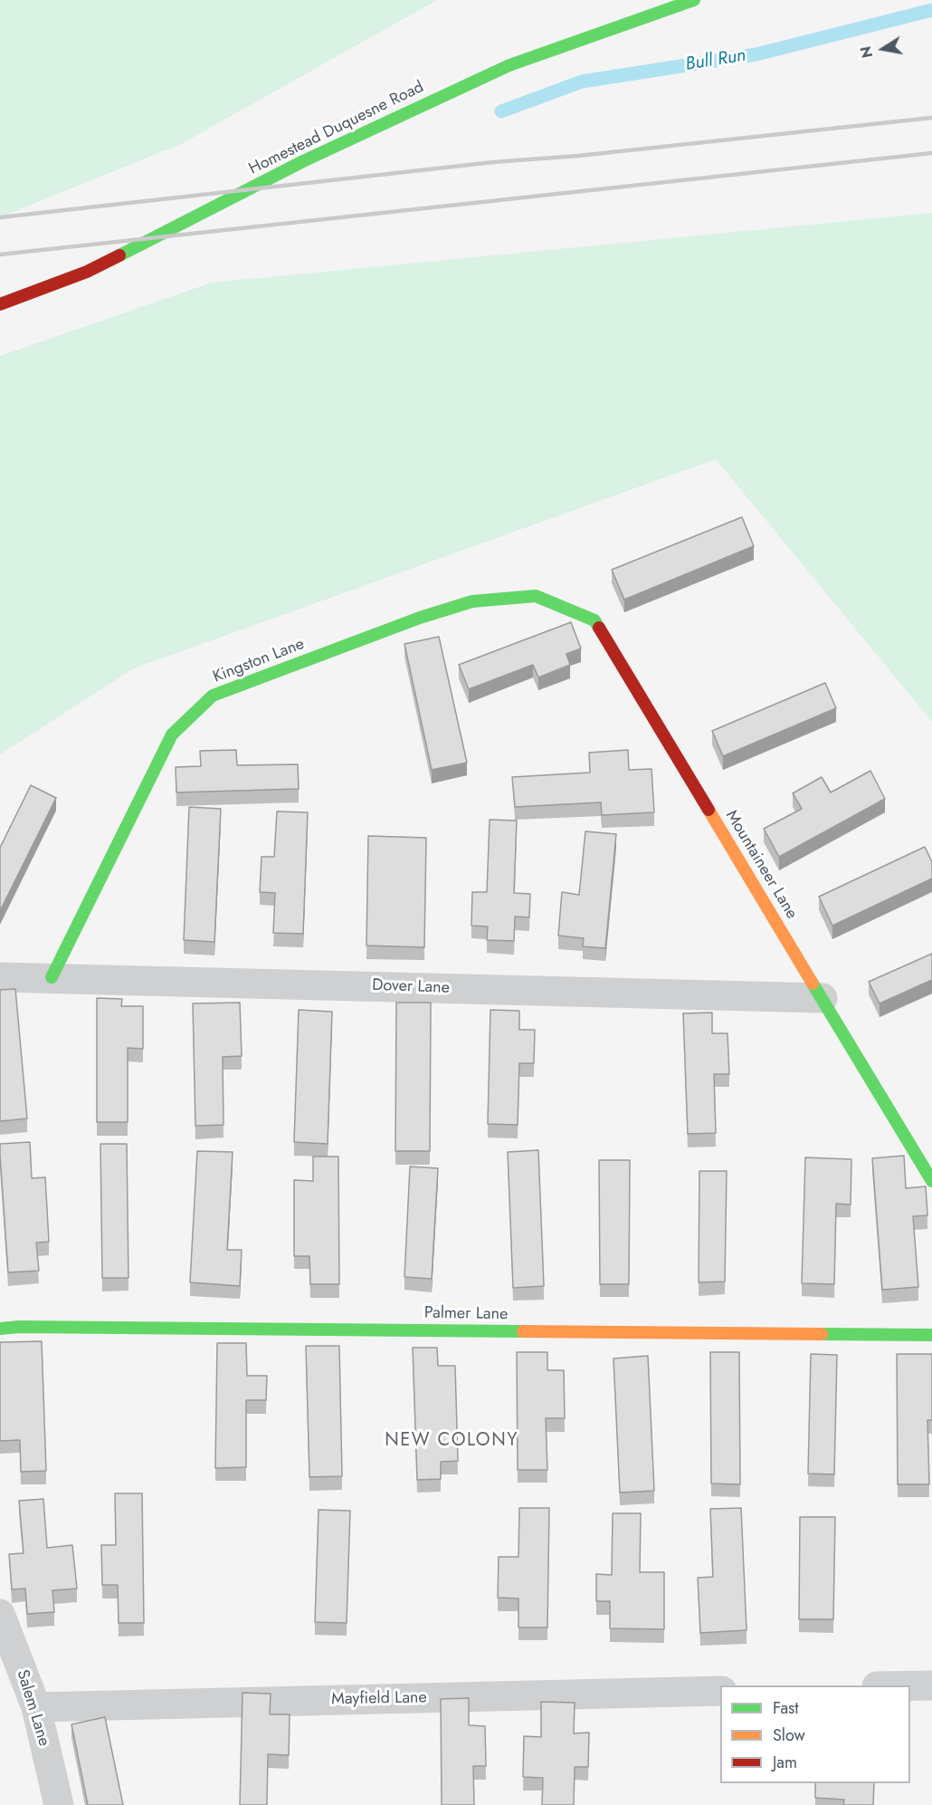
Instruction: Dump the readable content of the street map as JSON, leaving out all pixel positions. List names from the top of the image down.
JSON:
{
  "streets": {
    "street": [
      "Homestead Duquesne Road",
      "Kingston Lane",
      "Mountaineer Lane",
      "Dover Lane",
      "Palmer Lane",
      "Mayfield Lane",
      "Salem Lane"
    ]
  },
  "crossings": [
    ["Kingston Lane", "Mountaineer Lane"],
    ["Kingston Lane", "Dover Lane"],
    ["Mountaineer Lane", "Dover Lane"],
    ["Mayfield Lane", "Salem Lane"]
  ],
  "districts": ["NEW COLONY"],
  "water": ["Bull Run"],
  "legend": ["Fast", "Slow", "Jam"],
  "north": "left"
}
